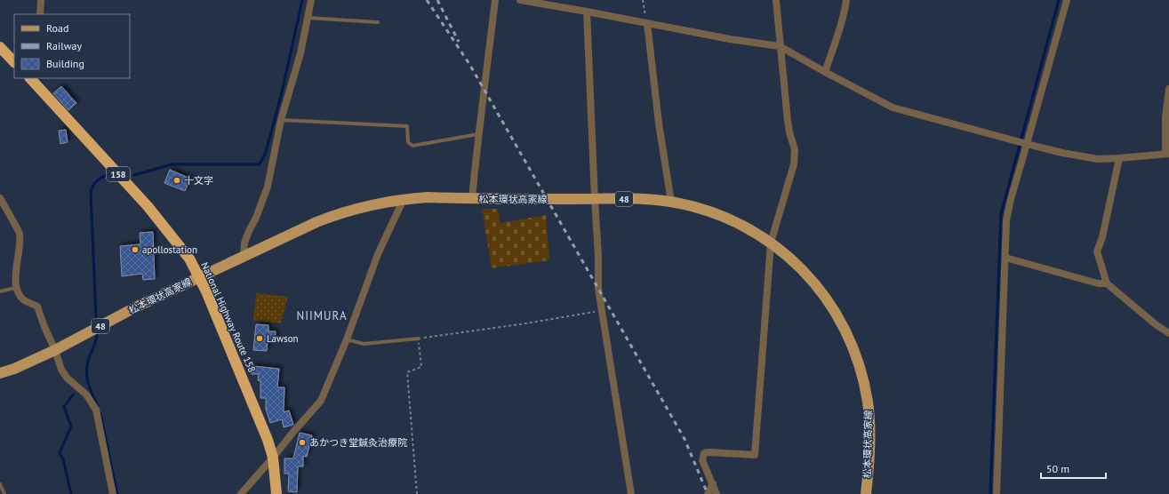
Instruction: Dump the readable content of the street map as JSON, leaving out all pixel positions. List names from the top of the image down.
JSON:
{
  "streets": {
    "highway": ["158", "National Highway Route 158"],
    "main road": ["松本環状高家線", "48"]
  },
  "crossings": [
    ["松本環状高家線", "National Highway Route 158"]
  ],
  "districts": ["NIIMURA"],
  "places": [
    "十文字",
    "apollostation",
    "Lawson",
    "あかつき堂鍼灸治療院"
  ],
  "legend": ["Road", "Railway", "Building"],
  "scale_bar": "50 m"
}
